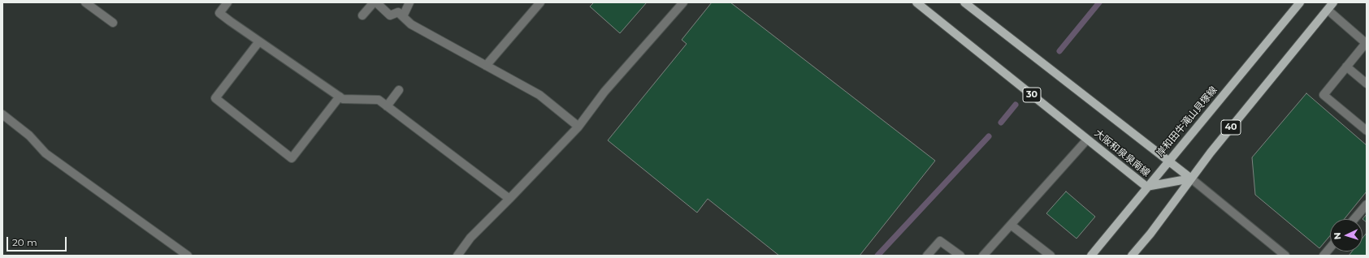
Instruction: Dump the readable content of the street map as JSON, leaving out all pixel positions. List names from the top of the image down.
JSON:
{
  "streets": {
    "main road": [
      "30",
      "岸和田牛滝山貝塚線",
      "40",
      "大阪和泉泉南線"
    ]
  },
  "crossings": [
    ["岸和田牛滝山貝塚線", "大阪和泉泉南線"],
    ["40", "大阪和泉泉南線"]
  ],
  "scale_bar": "20 m",
  "north": "left"
}
